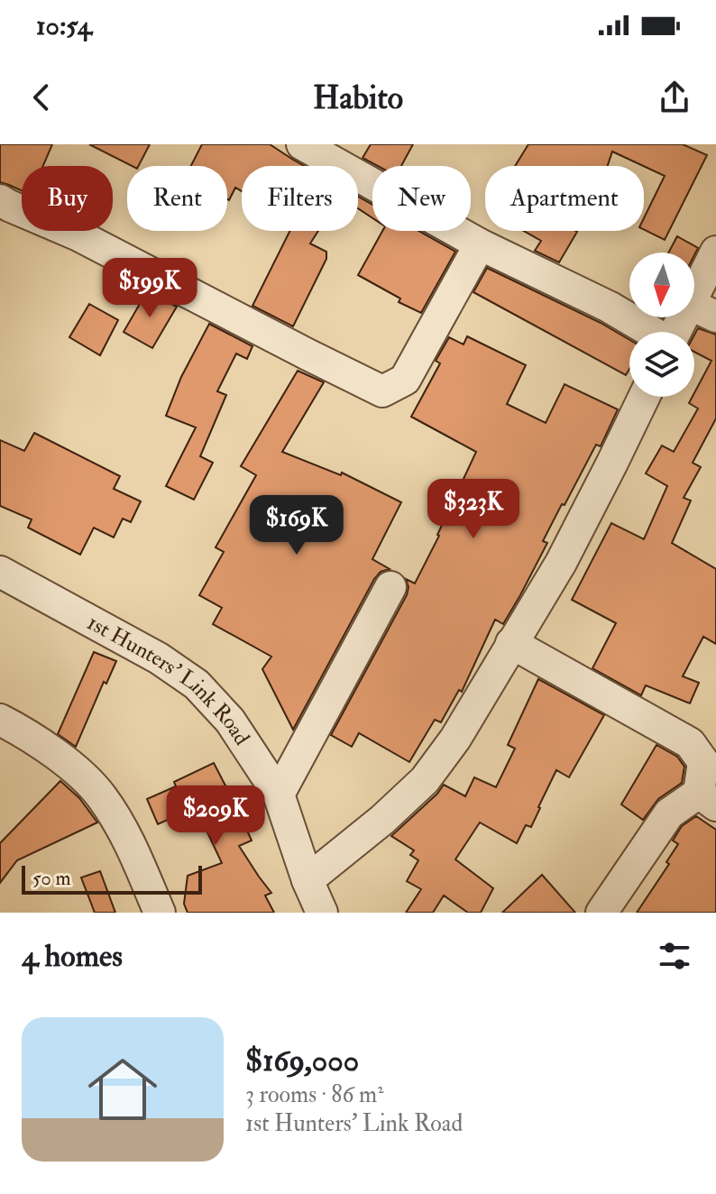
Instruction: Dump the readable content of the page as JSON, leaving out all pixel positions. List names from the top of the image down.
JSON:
{
  "streets": {
    "street": ["1st Hunters' Link Road"]
  },
  "scale_bar": "50 m",
  "north": "bottom",
  "page": {
    "status": "10:54",
    "header": "Habito",
    "chip": [
      "Buy",
      "Rent",
      "Filters",
      "New",
      "Apartment"
    ],
    "price": [
      "$199K",
      "$323K",
      "$169K",
      "$209K"
    ],
    "scale": "50 m",
    "heading": "4 homes",
    "list": [
      {
        "name": "$169,000",
        "note": "3 rooms · 86 m² · 1st Hunters' Link Road"
      }
    ]
  }
}
